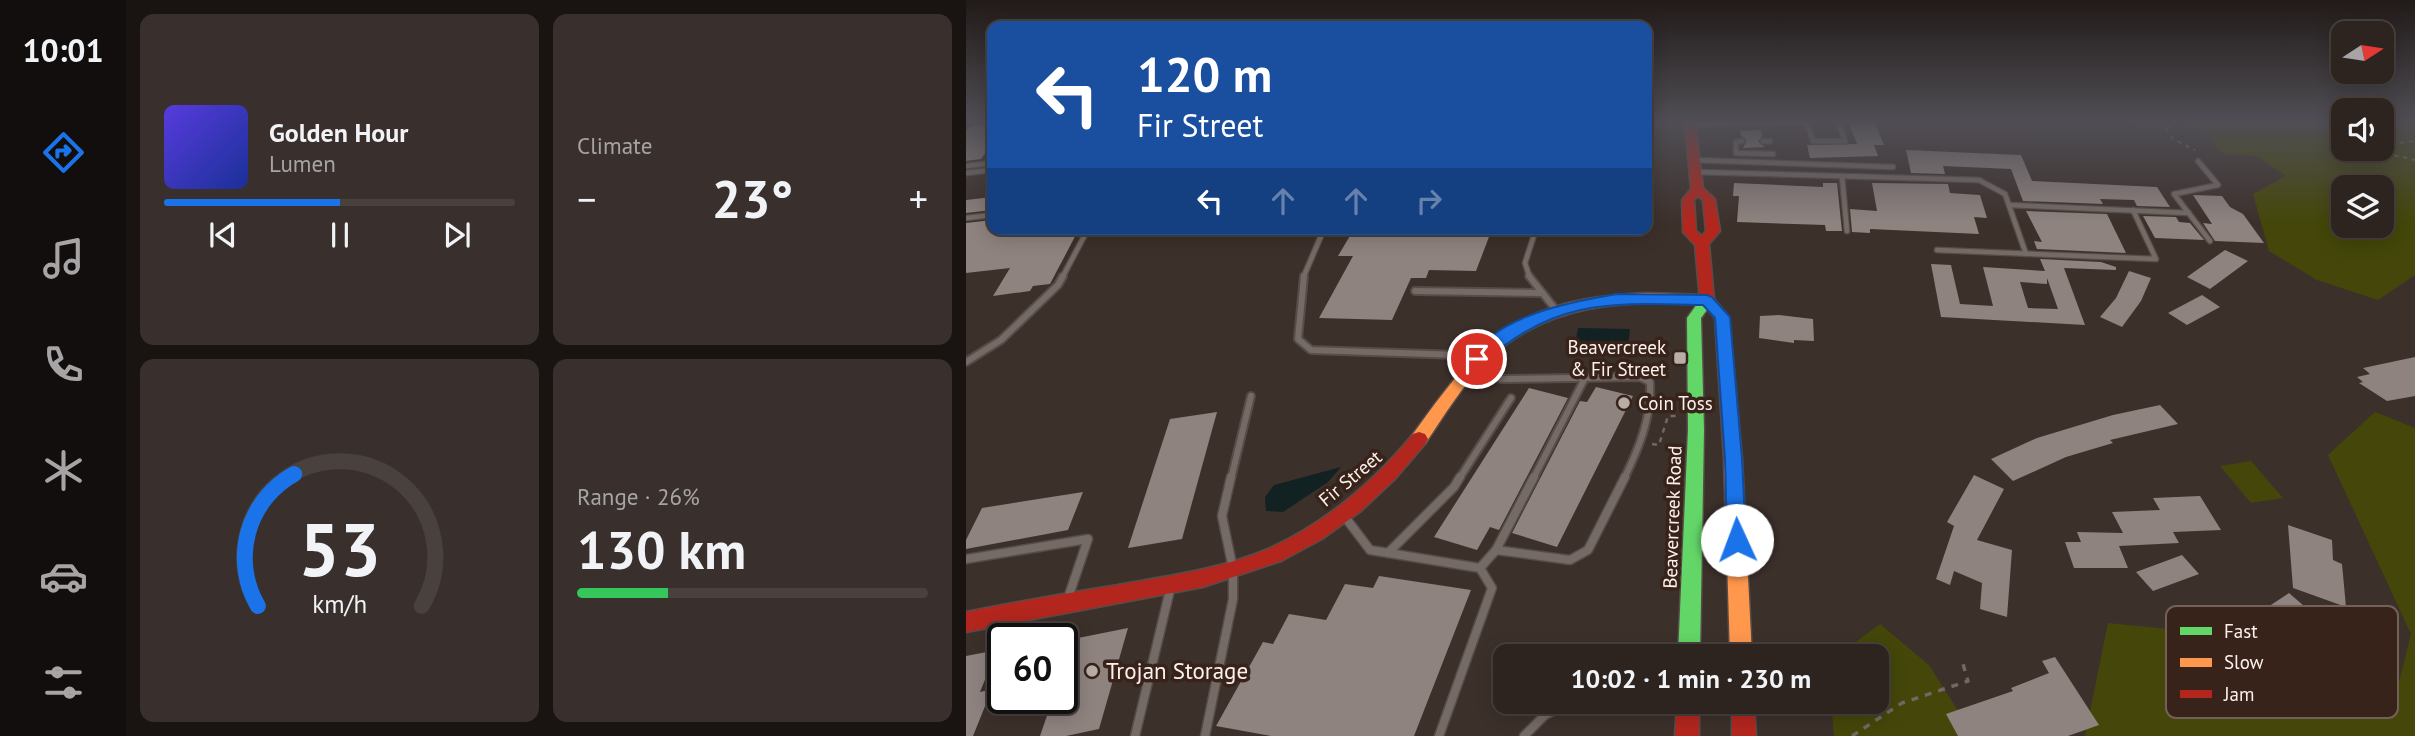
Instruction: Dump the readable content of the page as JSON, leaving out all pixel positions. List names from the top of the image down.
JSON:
{
  "streets": {
    "main road": ["Fir Street", "Beavercreek Road"]
  },
  "crossings": [
    ["Fir Street", "Beavercreek Road"]
  ],
  "places": {
    "transit": ["Beavercreek & Fir Street"],
    "other": ["Coin Toss", "Trojan Storage"]
  },
  "legend": ["Fast", "Slow", "Jam"],
  "north": "right",
  "page": {
    "tabs": "10:01",
    "tile": [
      "Climate",
      ["Range · 26%", "130 km"]
    ],
    "turn": ["120 m", "Fir Street"],
    "song": ["Golden Hour", "Lumen"],
    "heat": ["−", "23°", "+"],
    "limit": "60",
    "trip": "10:02 · 1 min · 230 m",
    "gauge": ["53", "km/h"]
  }
}
